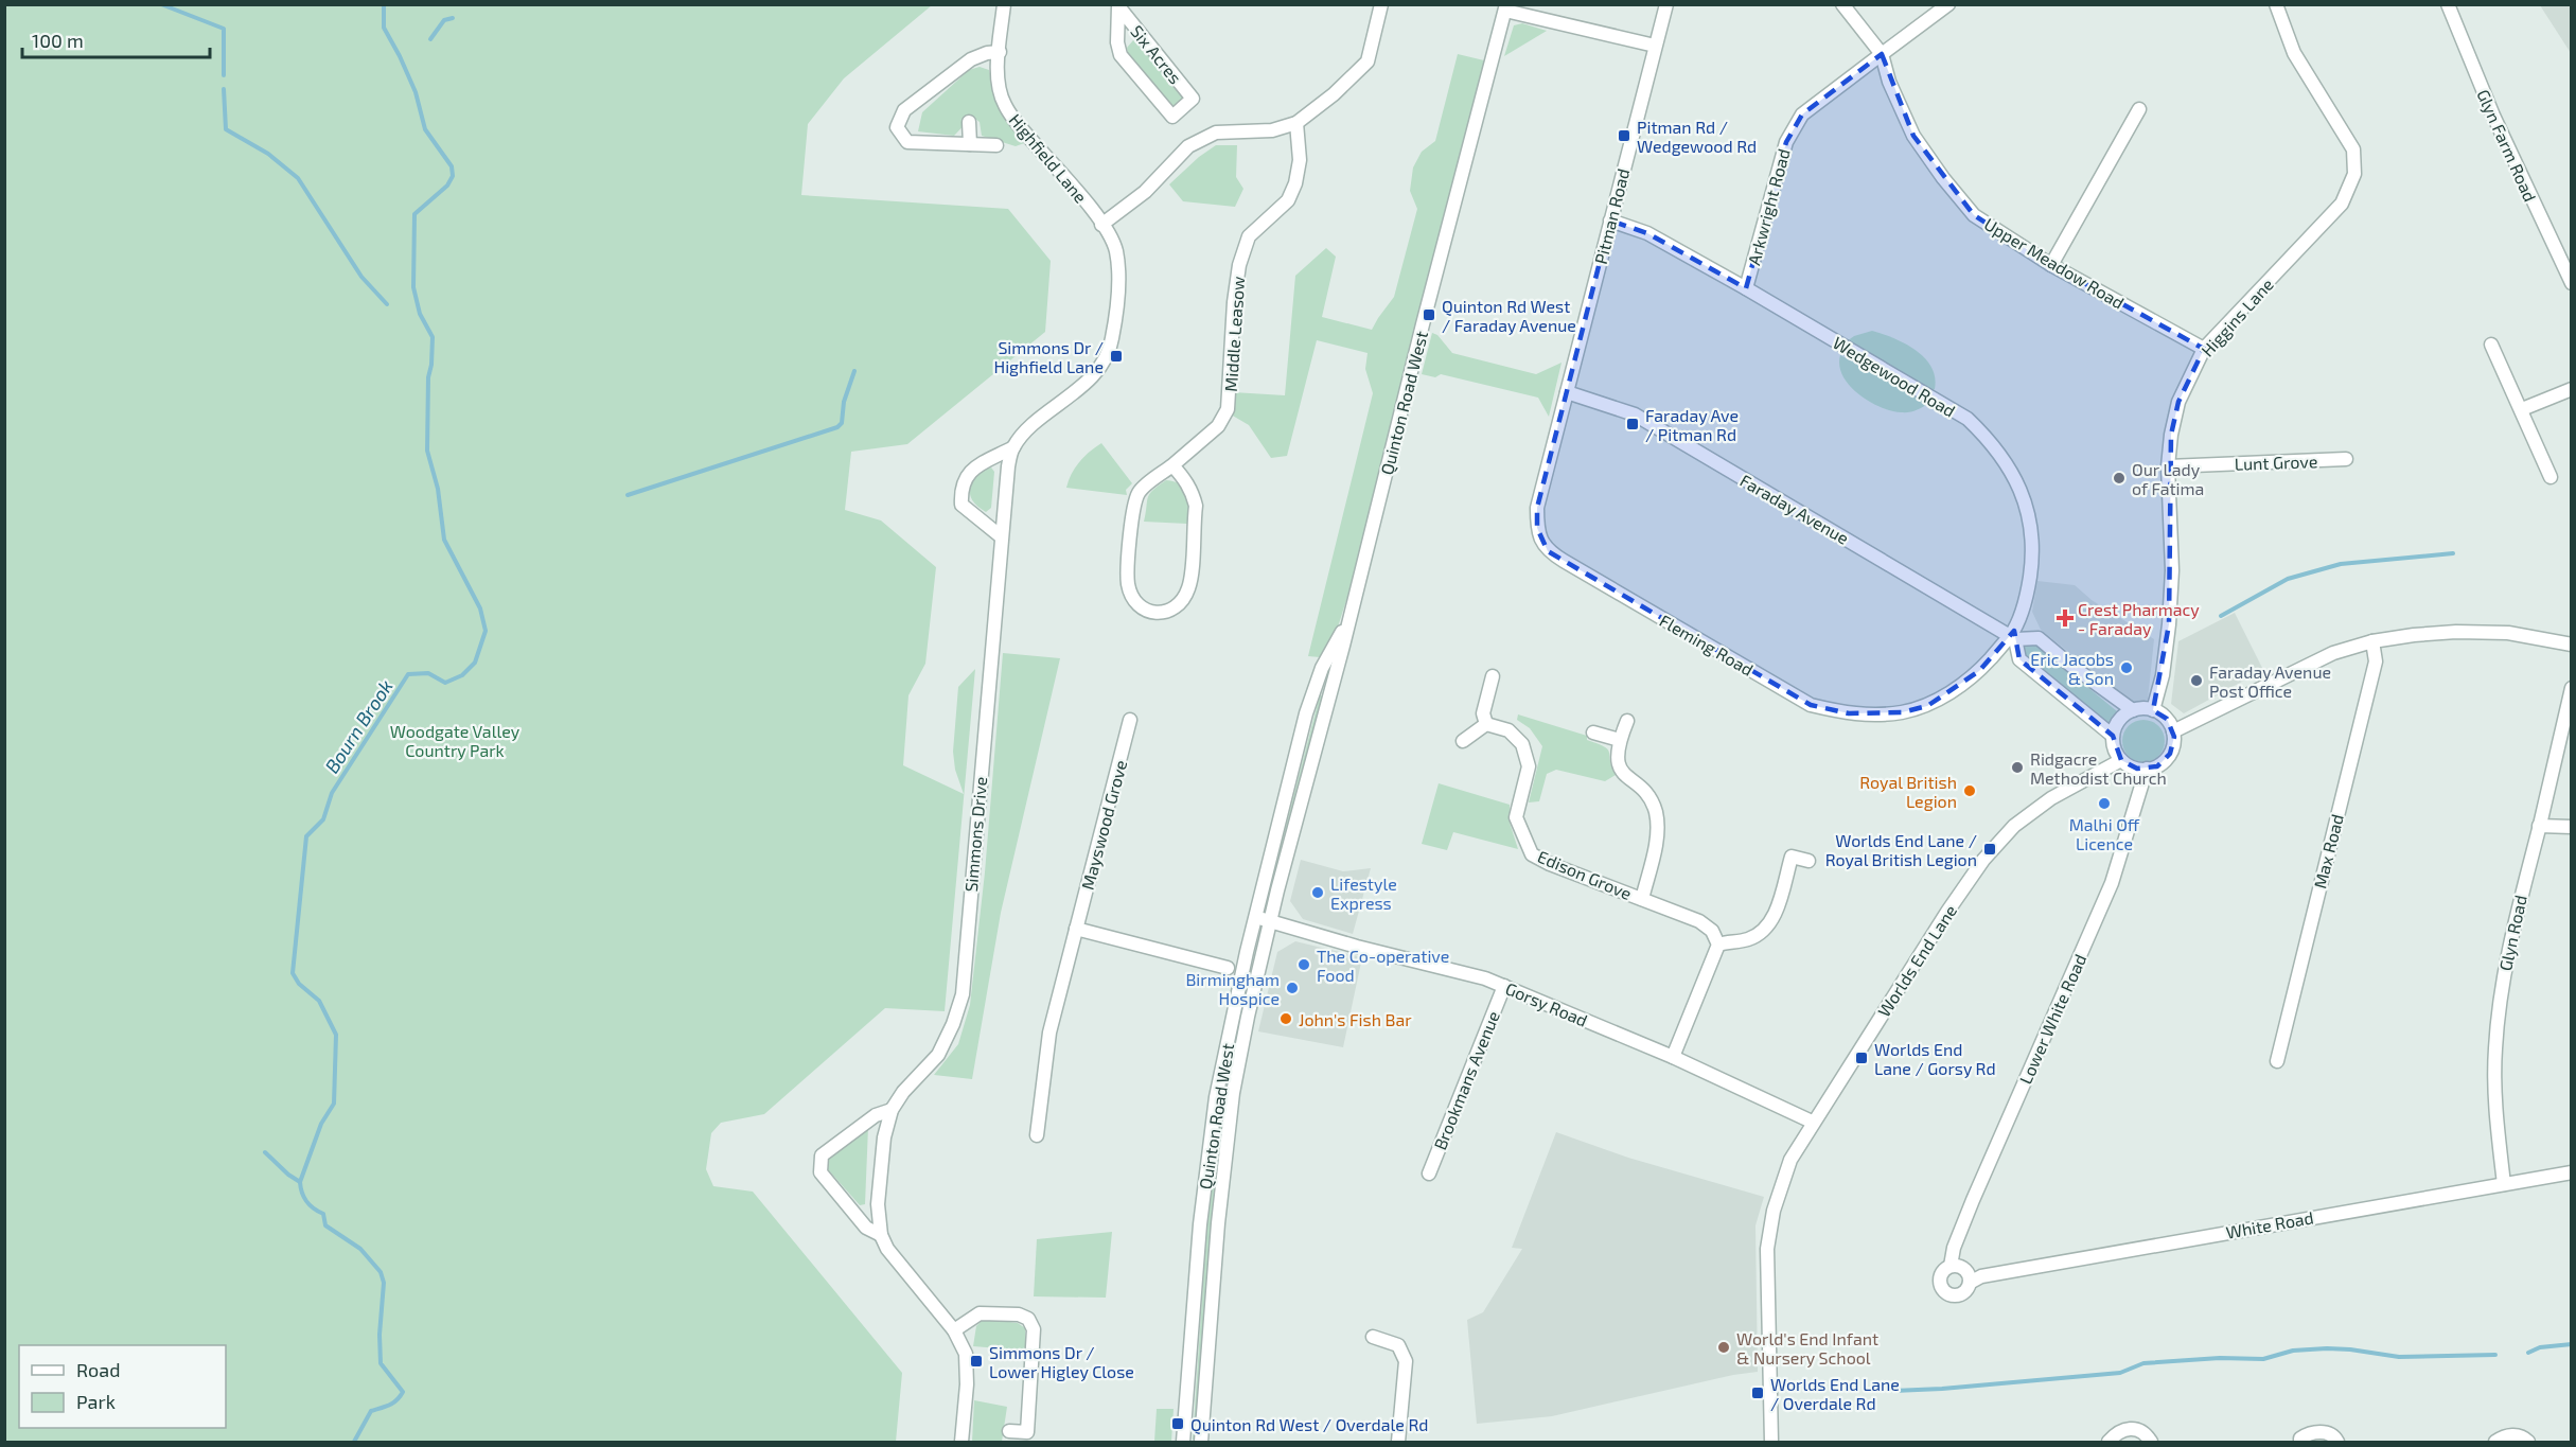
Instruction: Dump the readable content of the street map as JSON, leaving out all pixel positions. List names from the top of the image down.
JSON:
{
  "streets": {
    "street": [
      "Six Acres",
      "Glyn Farm Road",
      "Highfield Lane",
      "Arkwright Road",
      "Pitman Road",
      "Upper Meadow Road",
      "Higgins Lane",
      "Middle Leasow",
      "Wedgewood Road",
      "Quinton Road West",
      "Lunt Grove",
      "Faraday Avenue",
      "Fleming Road",
      "Mayswood Grove",
      "Simmons Drive",
      "Max Road",
      "Edison Grove",
      "Glyn Road",
      "Worlds End Lane",
      "Gorsy Road",
      "Lower White Road",
      "Brookmans Avenue",
      "White Road"
    ]
  },
  "crossings": [
    ["Highfield Lane", "Simmons Drive"],
    ["Arkwright Road", "Upper Meadow Road"],
    ["Arkwright Road", "Wedgewood Road"],
    ["Pitman Road", "Wedgewood Road"],
    ["Pitman Road", "Faraday Avenue"],
    ["Pitman Road", "Fleming Road"],
    ["Upper Meadow Road", "Higgins Lane"],
    ["Higgins Lane", "Lunt Grove"],
    ["Higgins Lane", "Faraday Avenue"],
    ["Higgins Lane", "Worlds End Lane"],
    ["Higgins Lane", "Lower White Road"],
    ["Wedgewood Road", "Faraday Avenue"],
    ["Wedgewood Road", "Fleming Road"],
    ["Quinton Road West", "Gorsy Road"],
    ["Faraday Avenue", "Fleming Road"],
    ["Faraday Avenue", "Worlds End Lane"],
    ["Faraday Avenue", "Lower White Road"],
    ["Glyn Road", "White Road"],
    ["Worlds End Lane", "Gorsy Road"],
    ["Worlds End Lane", "Lower White Road"],
    ["Gorsy Road", "Brookmans Avenue"],
    ["Lower White Road", "White Road"]
  ],
  "water": ["Bourn Brook"],
  "parks": ["Woodgate Valley Country Park"],
  "places": {
    "transit": [
      "Pitman Rd / Wedgewood Rd",
      "Quinton Rd West / Faraday Avenue",
      "Simmons Dr / Highfield Lane",
      "Faraday Ave / Pitman Rd",
      "Worlds End Lane / Royal British Legion",
      "Worlds End Lane / Gorsy Rd",
      "Simmons Dr / Lower Higley Close",
      "Worlds End Lane / Overdale Rd",
      "Quinton Rd West / Overdale Rd"
    ],
    "other": [
      "Our Lady of Fatima",
      "Eric Jacobs & Son",
      "Faraday Avenue Post Office",
      "Ridgacre Methodist Church",
      "Royal British Legion",
      "Malhi Off Licence",
      "Lifestyle Express",
      "The Co-operative Food",
      "Birmingham Hospice",
      "John's Fish Bar",
      "World's End Infant & Nursery School"
    ],
    "health": ["Crest Pharmacy - Faraday"]
  },
  "legend": ["Road", "Park"],
  "scale_bar": "100 m"
}
